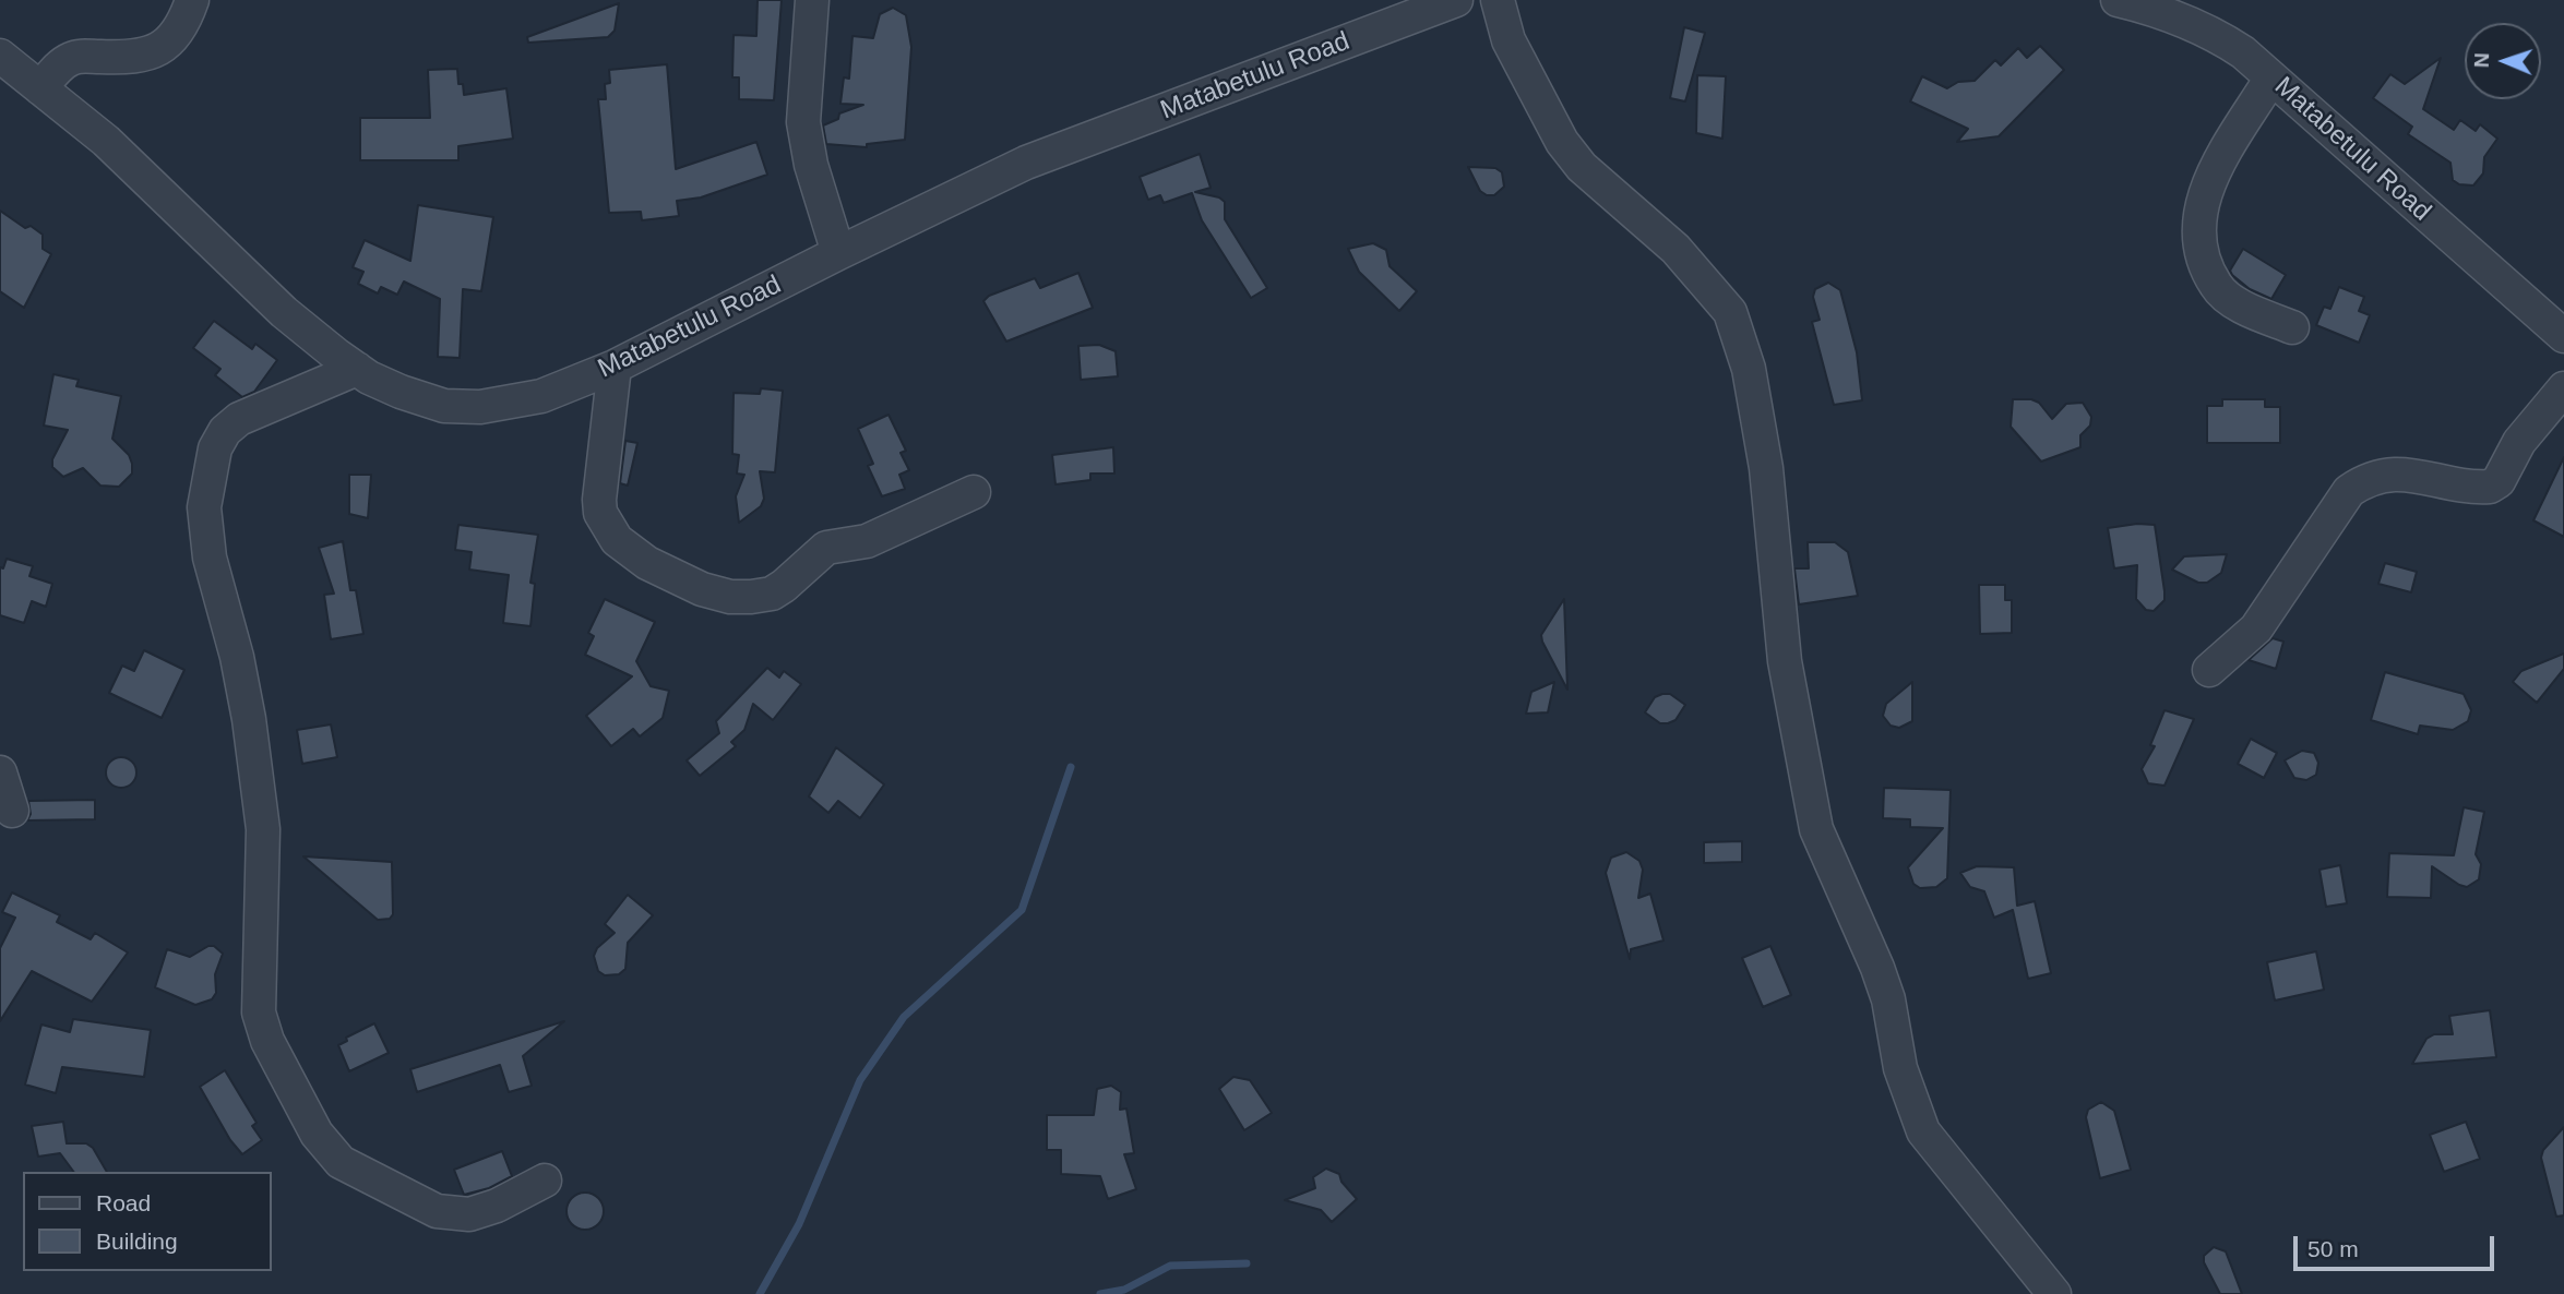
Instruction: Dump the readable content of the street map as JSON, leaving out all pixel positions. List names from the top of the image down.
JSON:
{
  "streets": {
    "street": ["Matabetulu Road"]
  },
  "legend": ["Road", "Building"],
  "scale_bar": "50 m",
  "north": "left"
}
